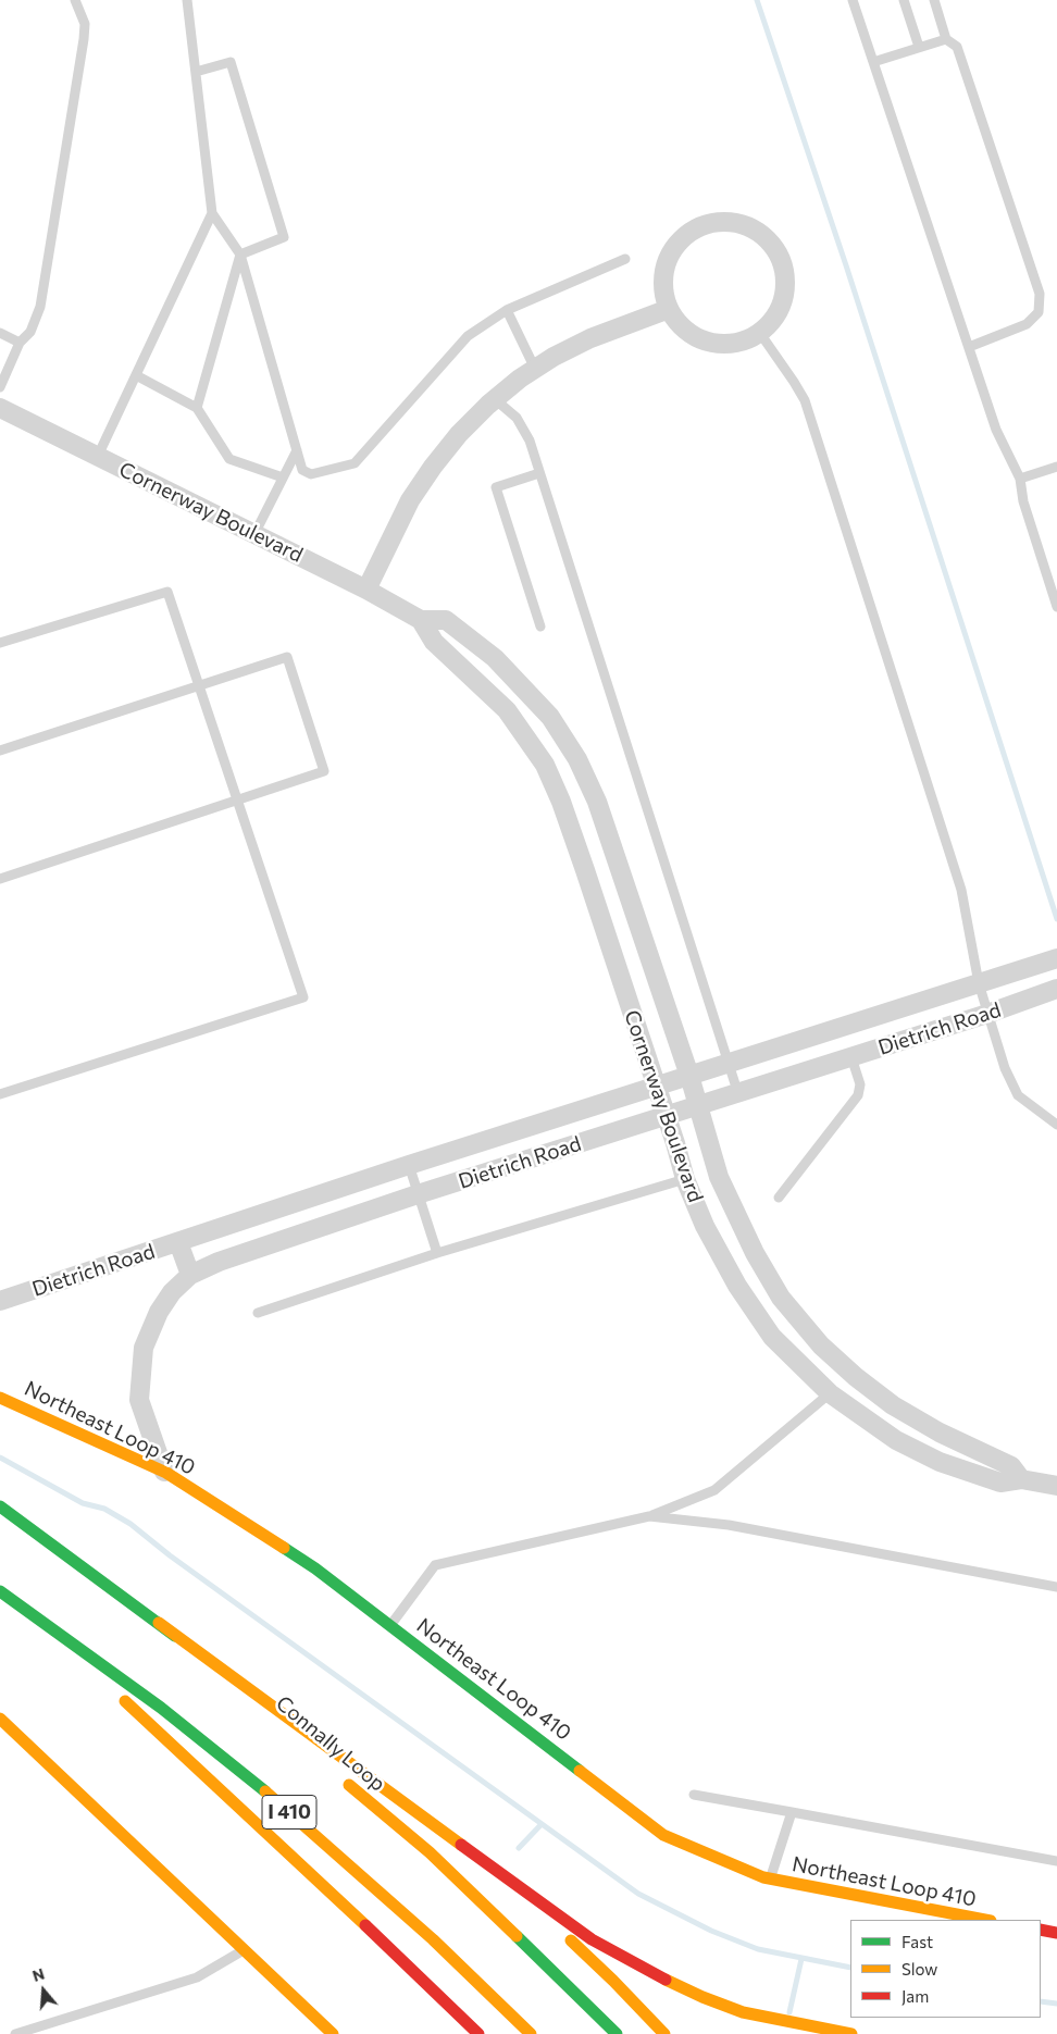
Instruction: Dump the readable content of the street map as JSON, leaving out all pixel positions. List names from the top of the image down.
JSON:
{
  "streets": {
    "main road": ["Northeast Loop 410", "Connally Loop", "I 410"],
    "street": ["Cornerway Boulevard", "Dietrich Road"]
  },
  "crossings": [
    ["Cornerway Boulevard", "Dietrich Road"],
    ["Dietrich Road", "Northeast Loop 410"]
  ],
  "legend": ["Fast", "Slow", "Jam"],
  "north": "top"
}
